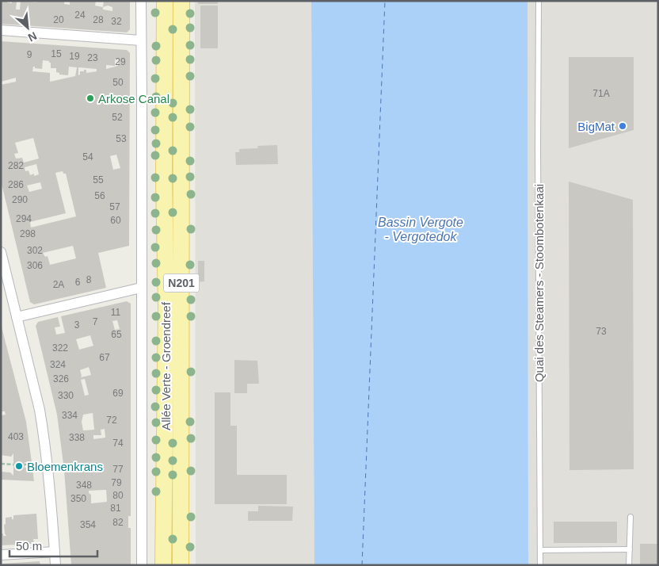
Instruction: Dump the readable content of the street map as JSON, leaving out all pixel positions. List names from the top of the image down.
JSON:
{
  "streets": {
    "main road": ["N201", "Allée Verte - Groendreef"],
    "lane": ["Quai des Steamers - Stoombotenkaai"]
  },
  "water": ["Bassin Vergote - Vergotedok"],
  "places": ["Arkose Canal", "BigMat", "Bloemenkrans"],
  "house_numbers": [
    "24",
    "20",
    "28",
    "32",
    "15",
    "9",
    "19",
    "23",
    "29",
    "50",
    "71A",
    "52",
    "53",
    "54",
    "282",
    "55",
    "286",
    "56",
    "290",
    "57",
    "294",
    "60",
    "298",
    "302",
    "306",
    "8",
    "6",
    "2A",
    "11",
    "7",
    "3",
    "73",
    "65",
    "322",
    "67",
    "324",
    "326",
    "69",
    "330",
    "334",
    "72",
    "403",
    "338",
    "74",
    "77",
    "79",
    "348",
    "80",
    "350",
    "81",
    "82",
    "354"
  ],
  "scale_bar": "50 m",
  "north": "bottom right"
}
